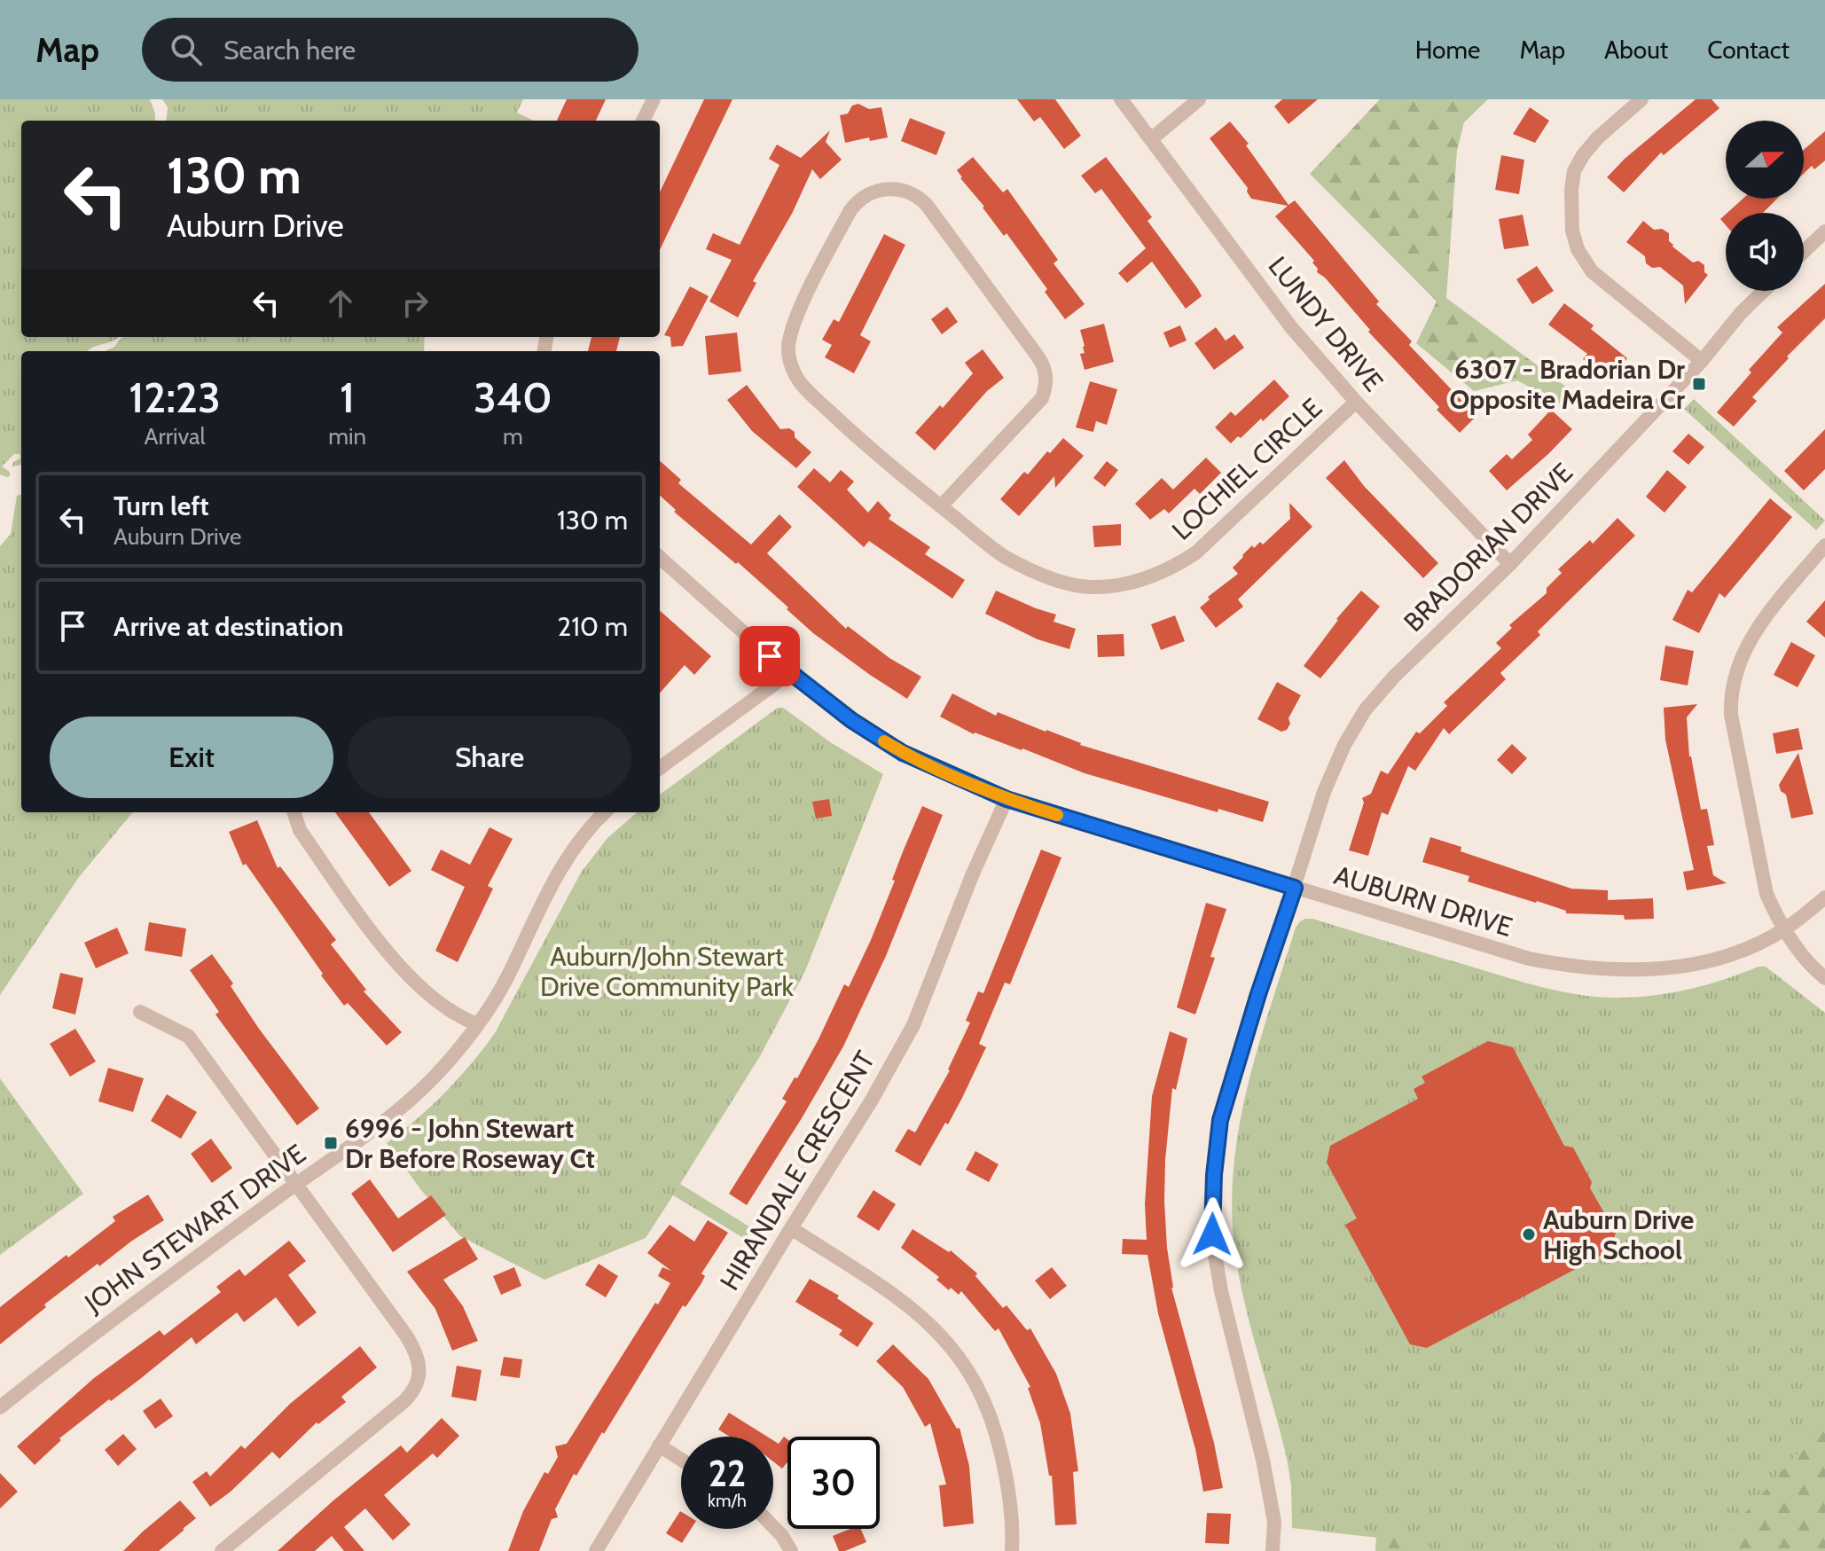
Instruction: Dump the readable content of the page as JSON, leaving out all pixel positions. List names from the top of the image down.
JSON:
{
  "streets": {
    "street": [
      "LUNDY DRIVE",
      "LOCHIEL CIRCLE",
      "BRADORIAN DRIVE",
      "AUBURN DRIVE",
      "HIRANDALE CRESCENT",
      "JOHN STEWART DRIVE"
    ]
  },
  "crossings": [
    ["LUNDY DRIVE", "LOCHIEL CIRCLE"],
    ["LUNDY DRIVE", "BRADORIAN DRIVE"],
    ["BRADORIAN DRIVE", "AUBURN DRIVE"],
    ["AUBURN DRIVE", "HIRANDALE CRESCENT"]
  ],
  "parks": ["Auburn/John Stewart Drive Community Park"],
  "places": {
    "transit": ["6307 - Bradorian Dr Opposite Madeira Cr", "6996 - John Stewart Dr Before Roseway Ct"],
    "other": ["Auburn Drive High School"]
  },
  "north": "right",
  "page": {
    "header": "Map",
    "search": "Search here",
    "nav": [
      "Home",
      "Map",
      "About",
      "Contact"
    ],
    "turn": ["130 m", "Auburn Drive"],
    "eta": [
      "12:23",
      "Arrival",
      "1",
      "min",
      "340",
      "m"
    ],
    "list": [
      {
        "name": "Turn left",
        "note": "Auburn Drive",
        "value": "130 m"
      },
      {
        "name": "Arrive at destination",
        "value": "210 m"
      }
    ],
    "buttons": ["Exit", "Share"],
    "speed": "22 km/h",
    "limit": "30"
  }
}
